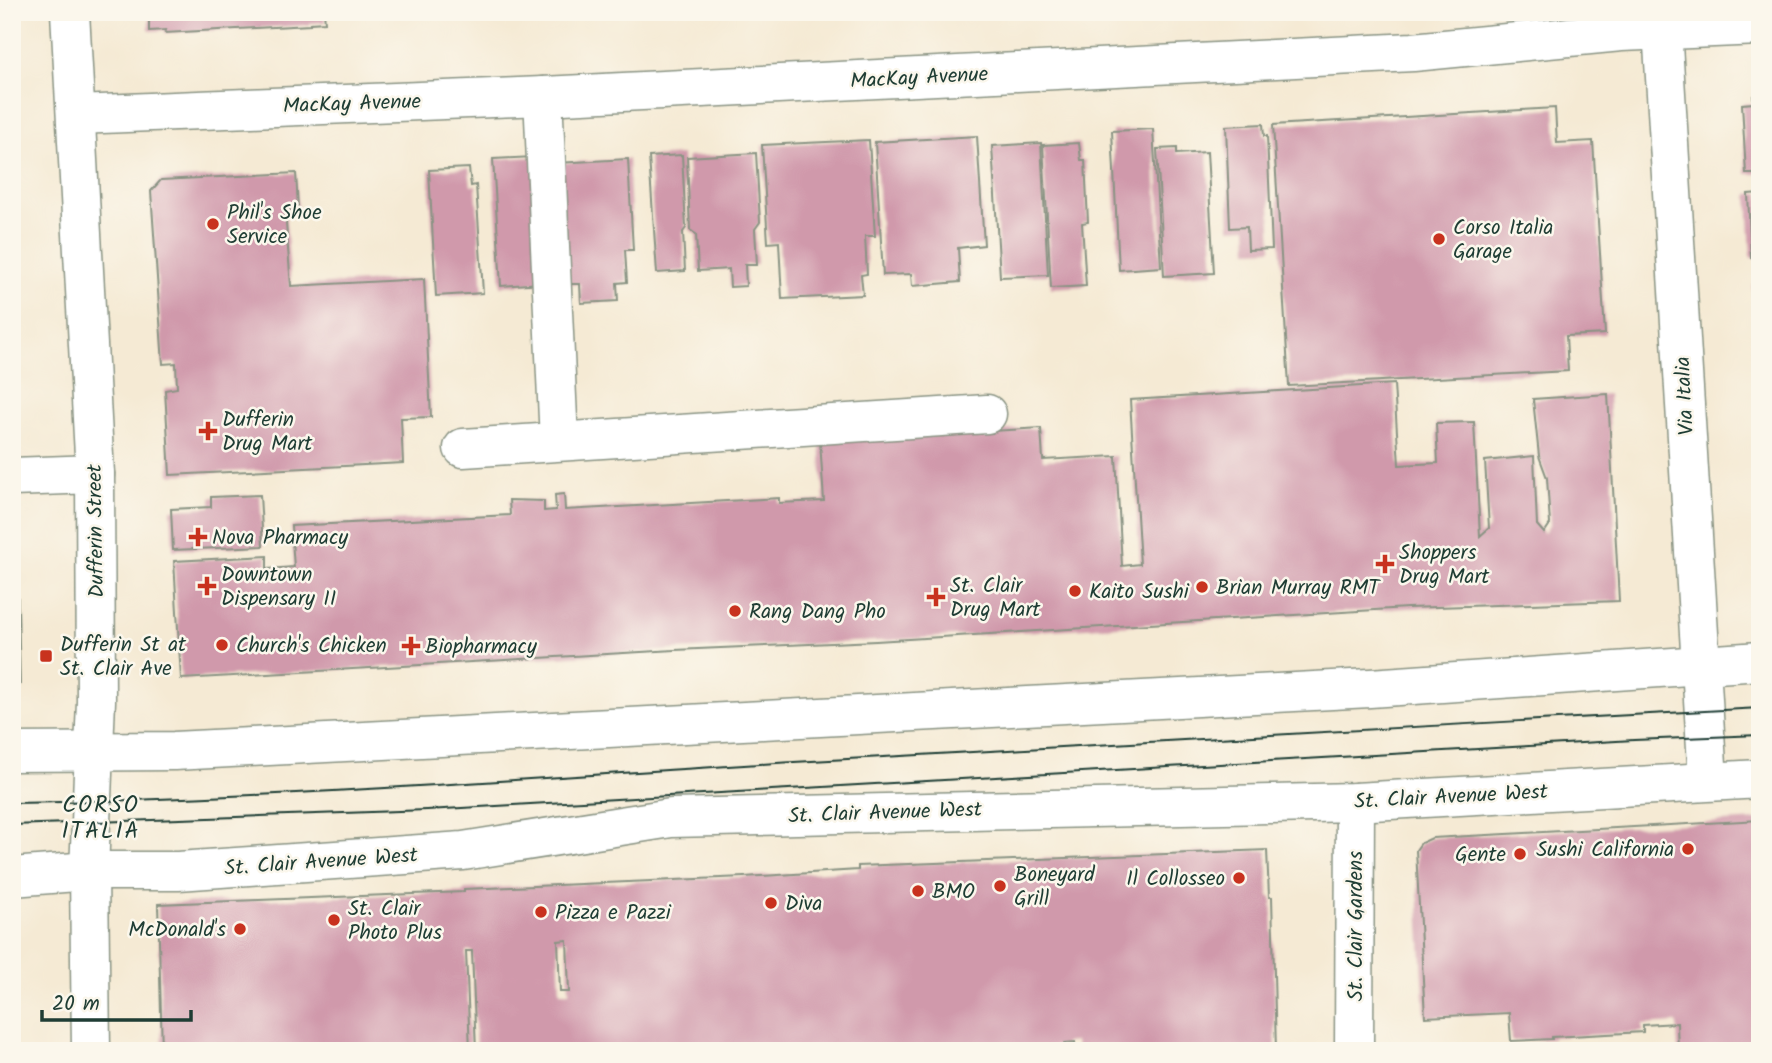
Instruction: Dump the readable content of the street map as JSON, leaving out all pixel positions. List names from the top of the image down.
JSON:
{
  "streets": {
    "main road": [
      "MacKay Avenue",
      "Via Italia",
      "Dufferin Street",
      "St. Clair Avenue West",
      "St. Clair Gardens"
    ]
  },
  "crossings": [
    ["MacKay Avenue", "Via Italia"],
    ["MacKay Avenue", "Dufferin Street"],
    ["Via Italia", "St. Clair Avenue West"],
    ["Dufferin Street", "St. Clair Avenue West"],
    ["St. Clair Avenue West", "St. Clair Gardens"]
  ],
  "districts": ["CORSO ITALIA"],
  "places": {
    "other": [
      "Phil's Shoe Service",
      "Corso Italia Garage",
      "Brian Murray RMT",
      "Kaito Sushi",
      "Rang Dang Pho",
      "Church's Chicken",
      "Sushi California",
      "Gente",
      "Il Collosseo",
      "Boneyard Grill",
      "BMO",
      "Diva",
      "Pizza e Pazzi",
      "St. Clair Photo Plus",
      "McDonald's"
    ],
    "health": [
      "Dufferin Drug Mart",
      "Nova Pharmacy",
      "Shoppers Drug Mart",
      "Downtown Dispensary II",
      "St. Clair Drug Mart",
      "Biopharmacy"
    ],
    "transit": ["Dufferin St at St. Clair Ave"]
  },
  "scale_bar": "20 m"
}
